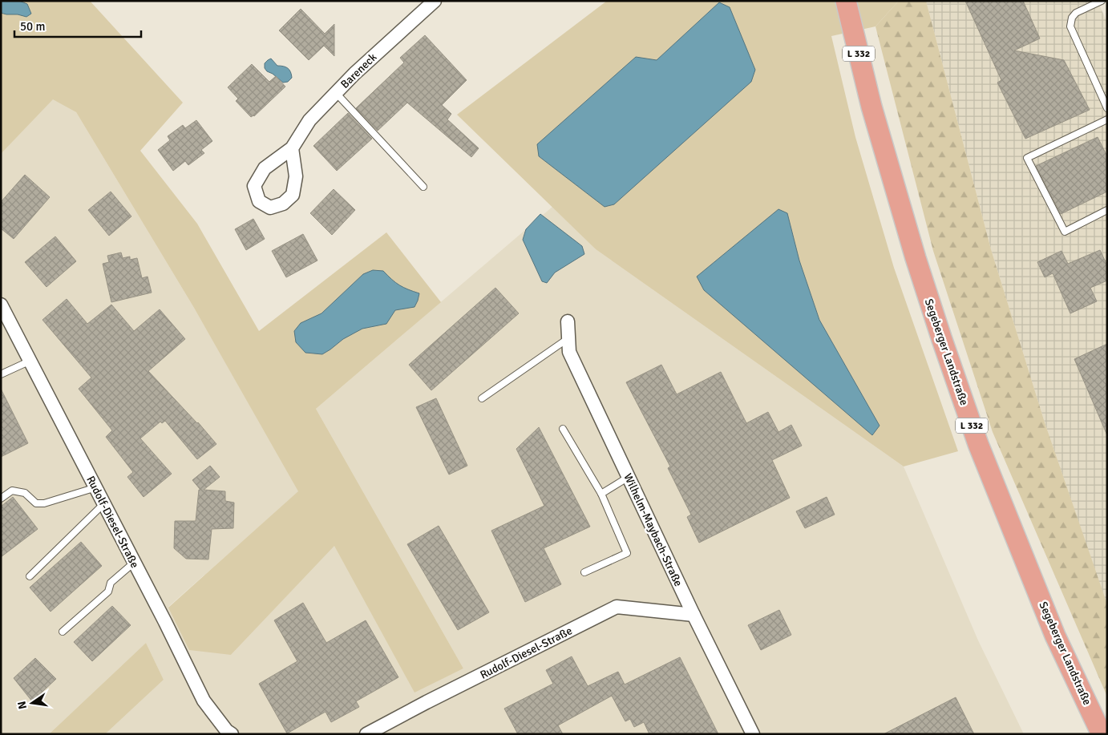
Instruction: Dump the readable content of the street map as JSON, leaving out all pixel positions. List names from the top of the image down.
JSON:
{
  "streets": {
    "main road": ["L 332", "Segeberger Landstraße"],
    "street": ["Bareneck", "Rudolf-Diesel-Straße", "Wilhelm-Maybach-Straße"]
  },
  "crossings": [
    ["Rudolf-Diesel-Straße", "Wilhelm-Maybach-Straße"]
  ],
  "scale_bar": "50 m",
  "north": "left"
}
